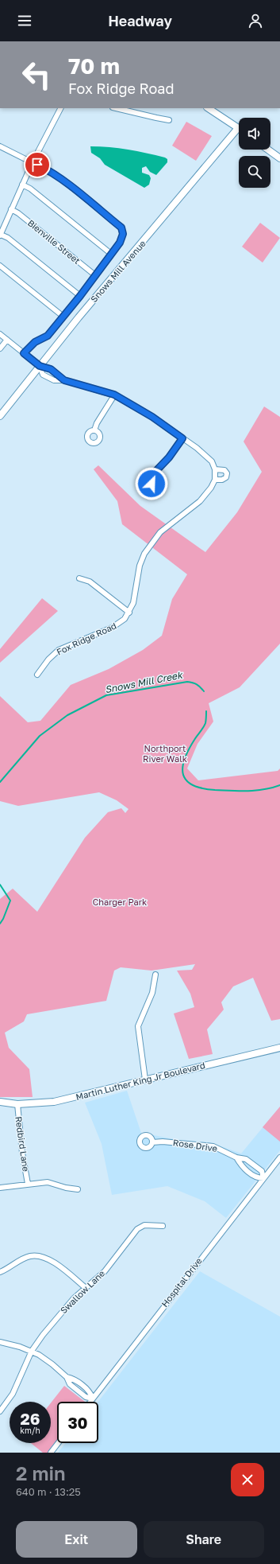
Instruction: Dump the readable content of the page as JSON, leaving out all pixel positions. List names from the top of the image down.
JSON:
{
  "streets": {
    "main road": ["Snows Mill Avenue", "Martin Luther King Jr Boulevard"],
    "street": [
      "Bienville Street",
      "Fox Ridge Road",
      "Redbird Lane",
      "Rose Drive",
      "Hospital Drive",
      "Swallow Lane"
    ]
  },
  "crossings": [
    ["Martin Luther King Jr Boulevard", "Redbird Lane"],
    ["Rose Drive", "Hospital Drive"]
  ],
  "water": ["Snows Mill Creek"],
  "parks": ["Northport River Walk", "Charger Park"],
  "page": {
    "header": "Headway",
    "turn": ["70 m", "Fox Ridge Road"],
    "speed": "26 km/h",
    "limit": "30",
    "heading": ["2 min", "640 m · 13:25"],
    "buttons": ["Exit", "Share"]
  }
}
